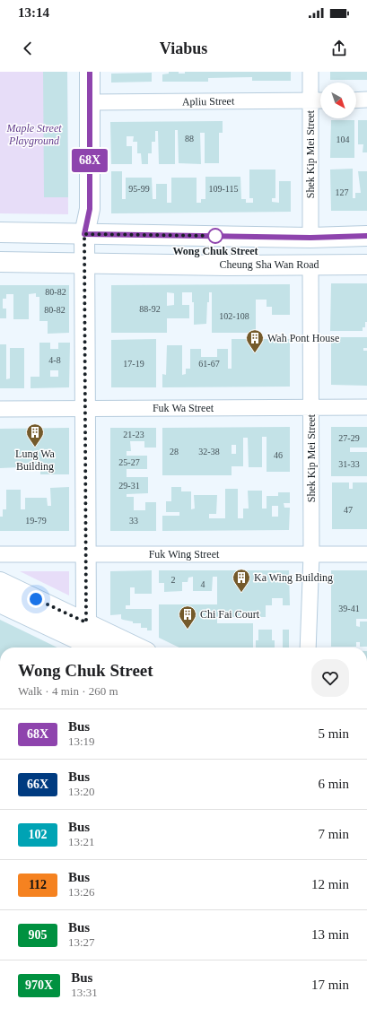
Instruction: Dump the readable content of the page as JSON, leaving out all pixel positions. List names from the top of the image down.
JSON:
{
  "streets": {
    "main road": ["Cheung Sha Wan Road"],
    "street": [
      "Apliu Street",
      "Shek Kip Mei Street",
      "Fuk Wa Street",
      "Fuk Wing Street"
    ]
  },
  "crossings": [
    ["Apliu Street", "Shek Kip Mei Street"],
    ["Shek Kip Mei Street", "Cheung Sha Wan Road"],
    ["Shek Kip Mei Street", "Fuk Wa Street"],
    ["Shek Kip Mei Street", "Fuk Wing Street"]
  ],
  "parks": ["Maple Street Playground"],
  "places": {
    "other": ["Wong Chuk Street"],
    "building": [
      "Wah Pont House",
      "Lung Wa Building",
      "Ka Wing Building",
      "Chi Fai Court"
    ]
  },
  "lines": ["bus line 68X"],
  "house_numbers": [
    "88",
    "104",
    "95-99",
    "109-115",
    "127",
    "80-82",
    "88-92",
    "80-82",
    "102-108",
    "4-8",
    "17-19",
    "61-67",
    "21-23",
    "27-29",
    "28",
    "32-38",
    "46",
    "25-27",
    "31-33",
    "29-31",
    "47",
    "19-79",
    "33",
    "2",
    "4",
    "39-41"
  ],
  "north": "bottom right",
  "page": {
    "status": "13:14",
    "header": "Viabus",
    "on_map": "68X",
    "heading": ["Wong Chuk Street", "Walk · 4 min · 260 m"],
    "list": [
      {
        "mark": "68X",
        "name": "Bus",
        "note": "13:19",
        "value": "5 min"
      },
      {
        "mark": "66X",
        "name": "Bus",
        "note": "13:20",
        "value": "6 min"
      },
      {
        "mark": "102",
        "name": "Bus",
        "note": "13:21",
        "value": "7 min"
      },
      {
        "mark": "112",
        "name": "Bus",
        "note": "13:26",
        "value": "12 min"
      },
      {
        "mark": "905",
        "name": "Bus",
        "note": "13:27",
        "value": "13 min"
      },
      {
        "mark": "970X",
        "name": "Bus",
        "note": "13:31",
        "value": "17 min"
      }
    ]
  }
}
